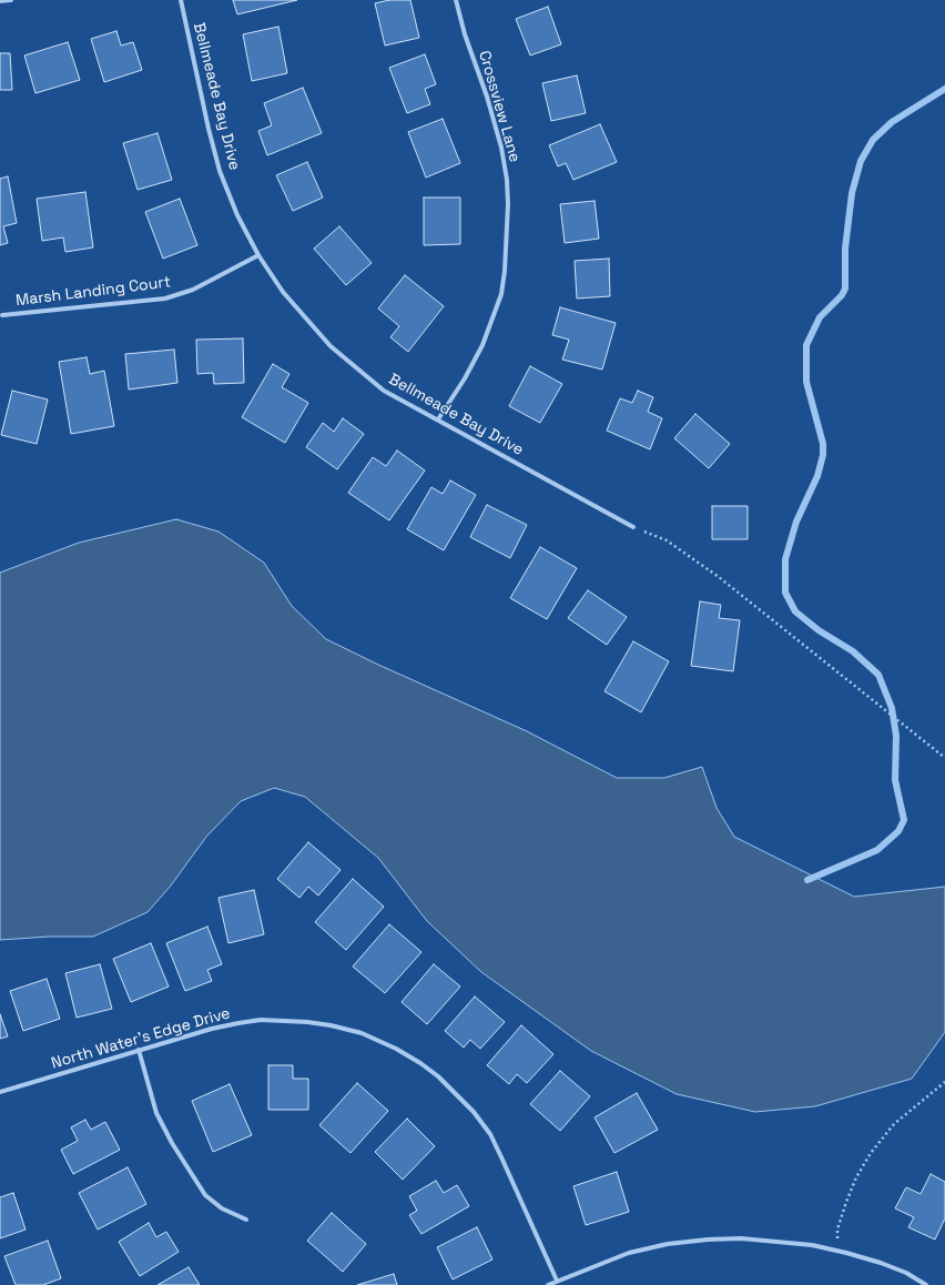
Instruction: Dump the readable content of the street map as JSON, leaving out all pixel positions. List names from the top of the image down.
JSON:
{
  "streets": {
    "street": [
      "Bellmeade Bay Drive",
      "Crossview Lane",
      "Marsh Landing Court",
      "North Water's Edge Drive"
    ]
  },
  "crossings": [
    ["Bellmeade Bay Drive", "Crossview Lane"],
    ["Bellmeade Bay Drive", "Marsh Landing Court"]
  ]
}
